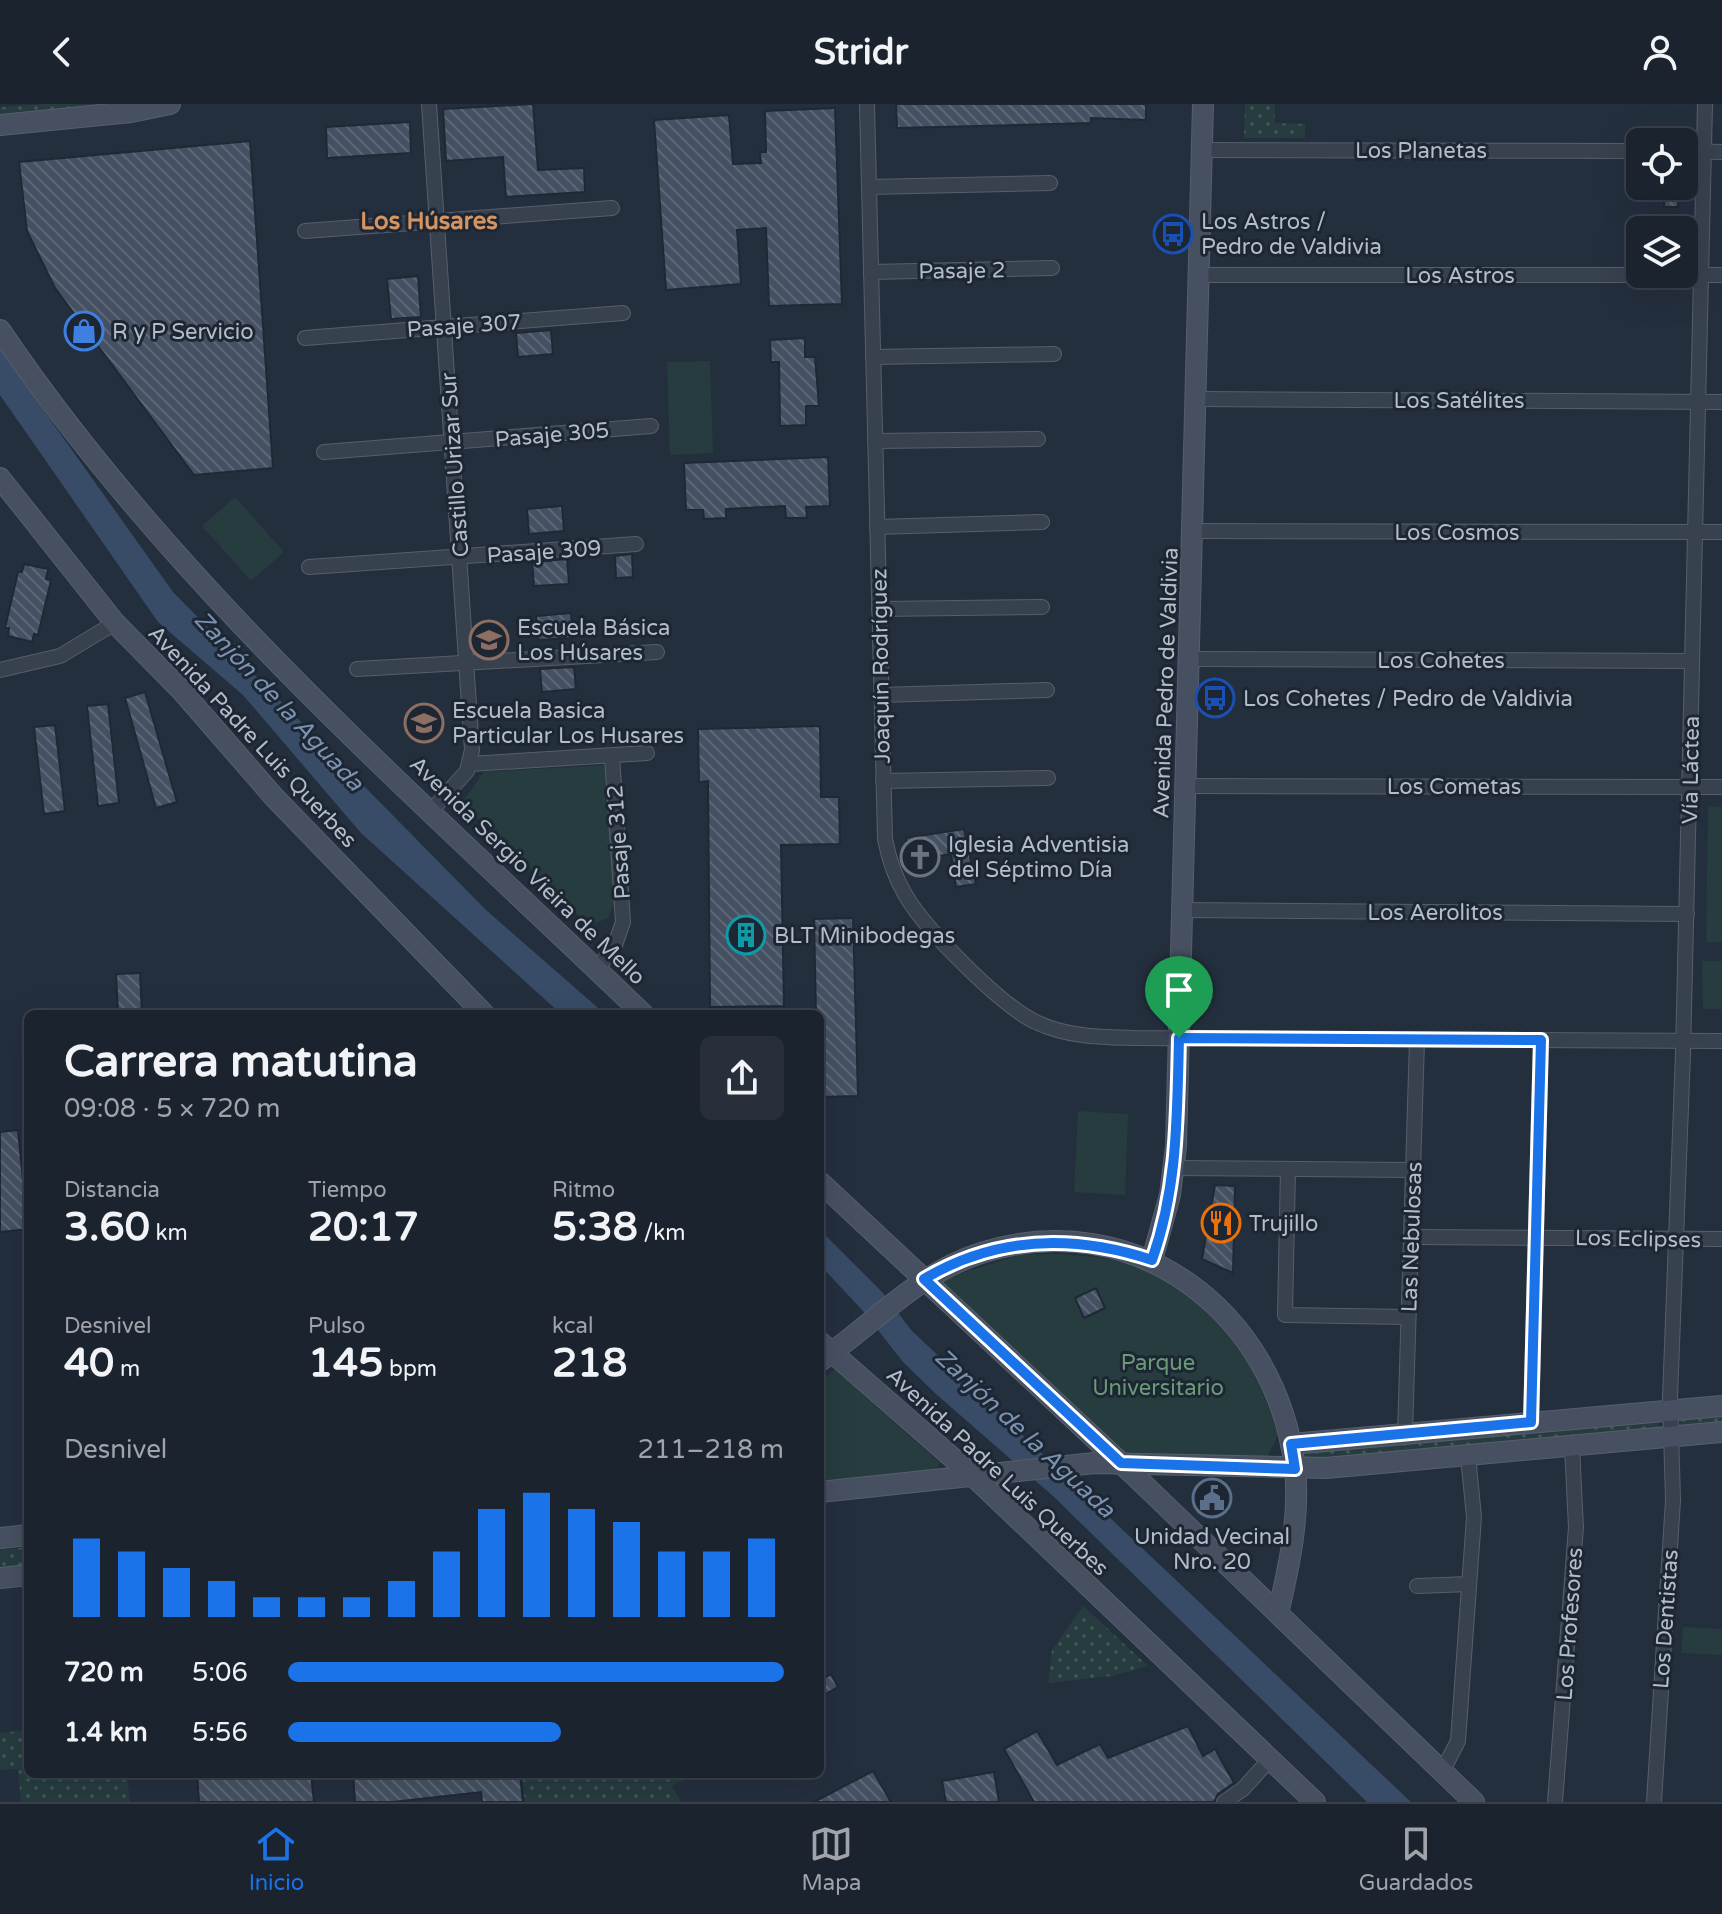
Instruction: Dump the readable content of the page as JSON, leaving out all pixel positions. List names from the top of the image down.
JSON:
{
  "streets": {
    "main road": ["Avenida Pedro de Valdivia", "Avenida Padre Luis Querbes", "Avenida Sergio Vieira de Mello"],
    "street": [
      "Los Planetas",
      "Pasaje 2",
      "Los Astros",
      "Pasaje 307",
      "Los Satélites",
      "Pasaje 305",
      "Castillo Urizar Sur",
      "Los Cosmos",
      "Pasaje 309",
      "Los Cohetes",
      "Joaquín Rodríguez",
      "Vía Láctea",
      "Los Cometas",
      "Pasaje 312",
      "Los Aerolitos",
      "Las Nebulosas",
      "Los Eclipses",
      "Los Dentistas",
      "Los Profesores"
    ]
  },
  "crossings": [
    ["Los Planetas", "Avenida Pedro de Valdivia"],
    ["Pasaje 2", "Joaquín Rodríguez"],
    ["Los Astros", "Avenida Pedro de Valdivia"],
    ["Los Astros", "Vía Láctea"],
    ["Pasaje 307", "Castillo Urizar Sur"],
    ["Los Satélites", "Avenida Pedro de Valdivia"],
    ["Los Satélites", "Vía Láctea"],
    ["Pasaje 305", "Castillo Urizar Sur"],
    ["Castillo Urizar Sur", "Pasaje 309"],
    ["Los Cosmos", "Avenida Pedro de Valdivia"],
    ["Los Cosmos", "Vía Láctea"],
    ["Los Cohetes", "Avenida Pedro de Valdivia"],
    ["Los Cohetes", "Vía Láctea"],
    ["Joaquín Rodríguez", "Avenida Pedro de Valdivia"],
    ["Joaquín Rodríguez", "Vía Láctea"],
    ["Joaquín Rodríguez", "Las Nebulosas"],
    ["Avenida Pedro de Valdivia", "Los Cometas"],
    ["Avenida Pedro de Valdivia", "Los Aerolitos"],
    ["Vía Láctea", "Los Cometas"],
    ["Vía Láctea", "Los Aerolitos"],
    ["Vía Láctea", "Los Eclipses"],
    ["Vía Láctea", "Los Dentistas"],
    ["Pasaje 312", "Avenida Sergio Vieira de Mello"],
    ["Las Nebulosas", "Los Eclipses"]
  ],
  "districts": ["Los Húsares"],
  "water": ["Zanjón de la Aguada"],
  "parks": ["Parque Universitario"],
  "places": {
    "bus stop": ["Los Astros / Pedro de Valdivia", "Los Cohetes / Pedro de Valdivia"],
    "shop": ["R y P Servicio"],
    "school or university": ["Escuela Básica Los Húsares", "Escuela Basica Particular Los Husares"],
    "church": ["Iglesia Adventisia del Séptimo Día"],
    "building": ["BLT Minibodegas"],
    "restaurant": ["Trujillo"],
    "public building": ["Unidad Vecinal Nro. 20"]
  },
  "page": {
    "header": "Stridr",
    "heading": ["Carrera matutina", "09:08 · 5 × 720 m"],
    "stats": [
      ["Distancia", "3.60 km"],
      ["Tiempo", "20:17"],
      ["Ritmo", "5:38 /km"],
      ["Desnivel", "40 m"],
      ["Pulso", "145 bpm"],
      ["kcal", "218"]
    ],
    "chart": ["Desnivel", "211–218 m"],
    "list": [
      {
        "name": "720 m",
        "note": "5:06"
      },
      {
        "name": "1.4 km",
        "note": "5:56"
      }
    ],
    "tabs": ["Inicio", "Mapa", "Guardados"]
  }
}
